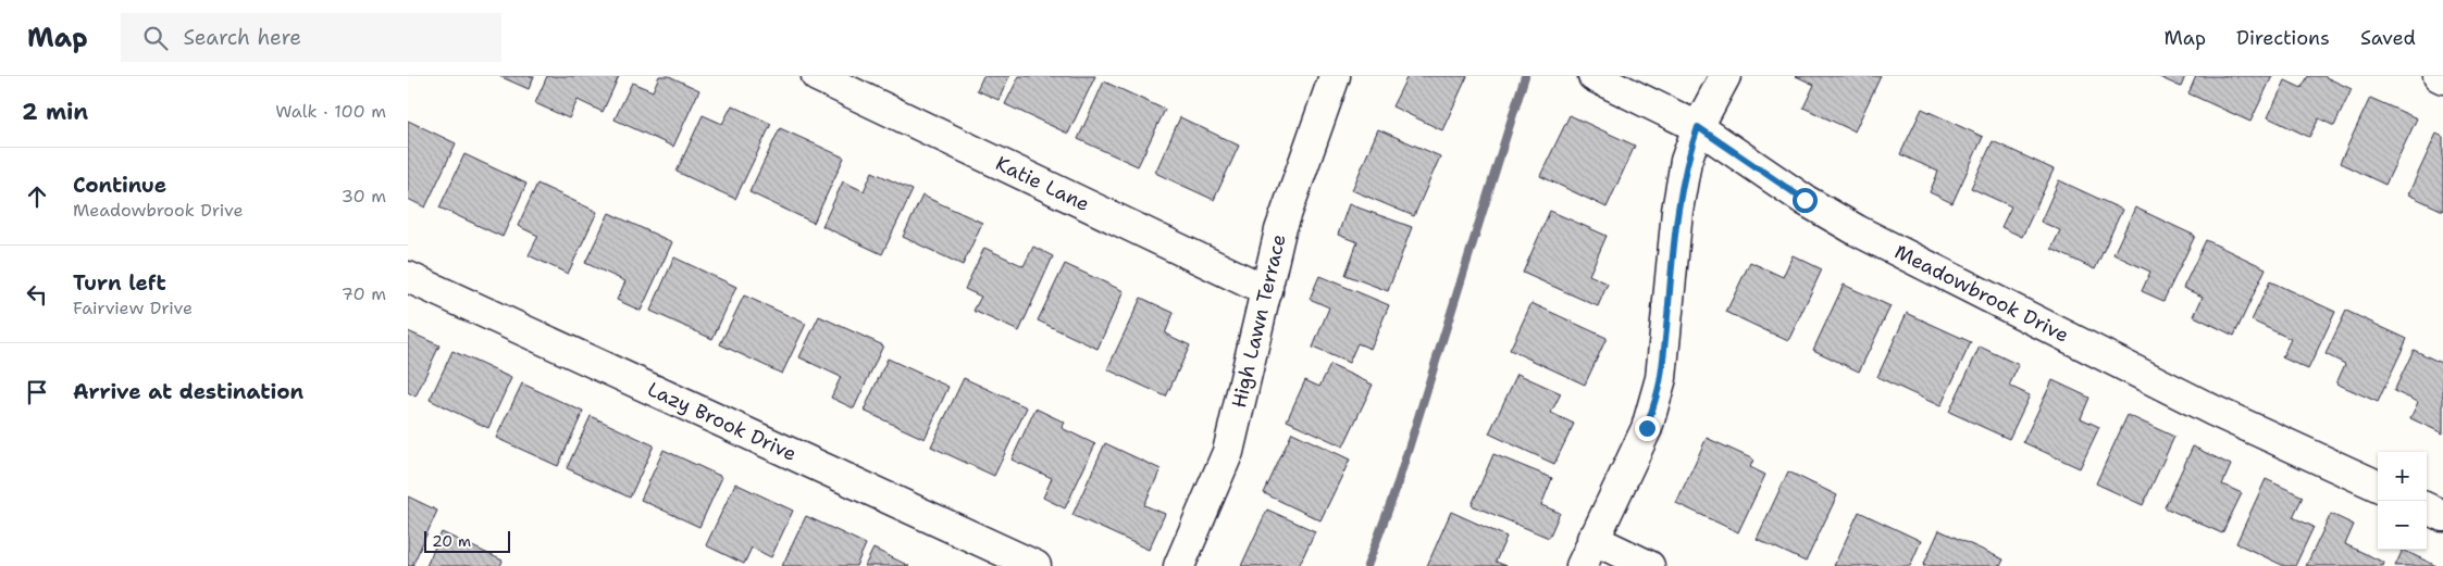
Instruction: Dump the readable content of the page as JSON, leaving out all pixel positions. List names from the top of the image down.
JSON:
{
  "streets": {
    "street": [
      "Katie Lane",
      "Meadowbrook Drive",
      "High Lawn Terrace",
      "Lazy Brook Drive"
    ]
  },
  "crossings": [
    ["Katie Lane", "High Lawn Terrace"]
  ],
  "scale_bar": "20 m",
  "page": {
    "header": "Map",
    "search": "Search here",
    "nav": ["Map", "Directions", "Saved"],
    "heading": ["2 min", "Walk · 100 m"],
    "list": [
      ["Continue", "Meadowbrook Drive", "30 m"],
      ["Turn left", "Fairview Drive", "70 m"],
      "Arrive at destination"
    ],
    "map_buttons": ["+", "−"],
    "scale": "20 m"
  }
}
